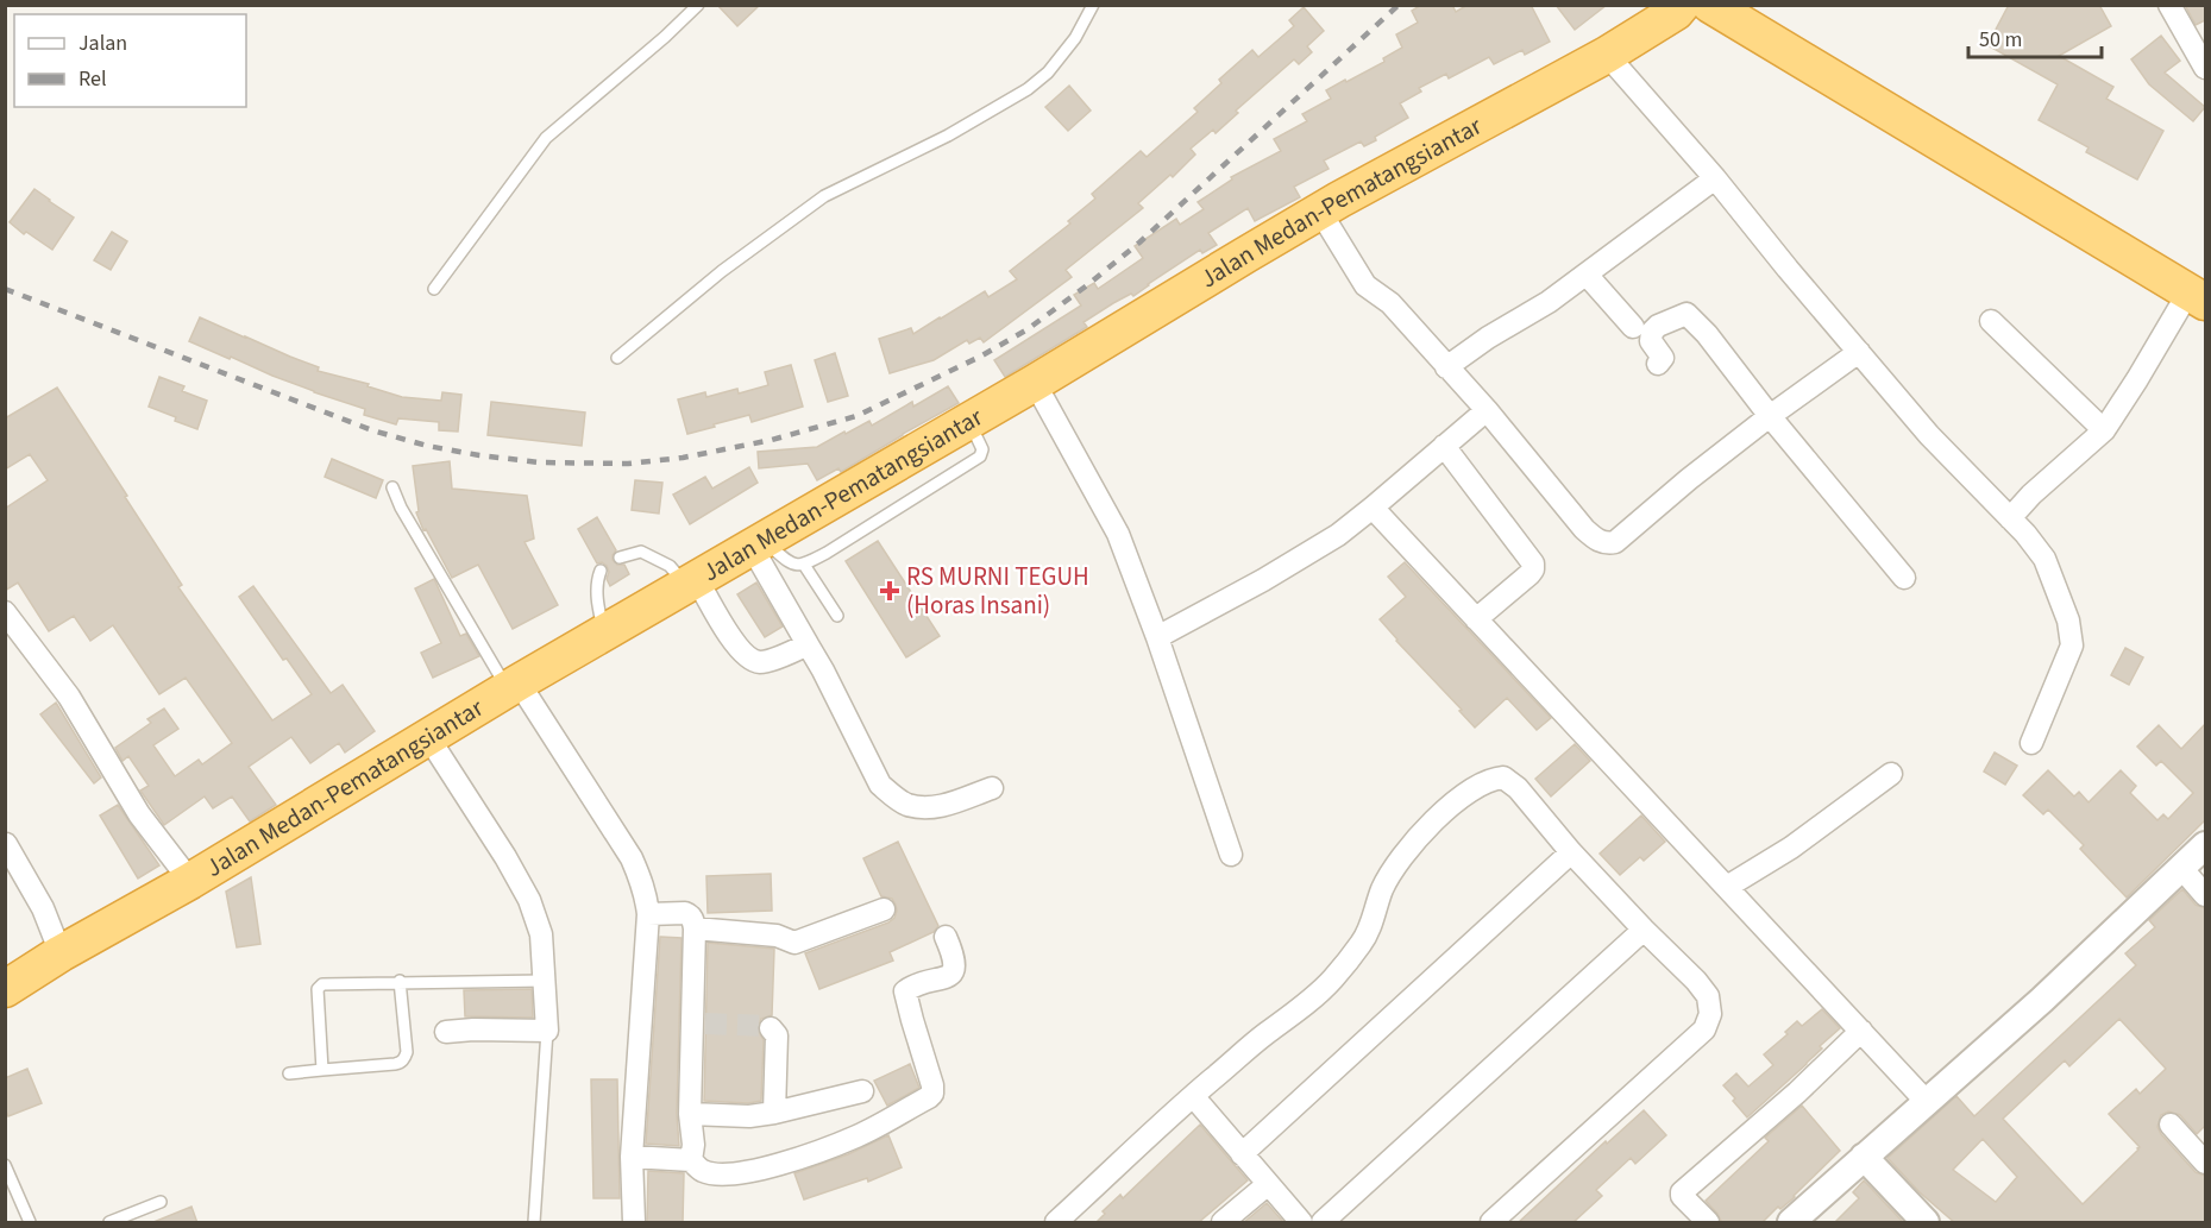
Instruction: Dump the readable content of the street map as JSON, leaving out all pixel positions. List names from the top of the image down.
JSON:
{
  "streets": {
    "highway": ["Jalan Medan-Pematangsiantar"]
  },
  "places": {
    "health": ["RS MURNI TEGUH (Horas Insani)"]
  },
  "legend": ["Jalan", "Rel"],
  "scale_bar": "50 m"
}
